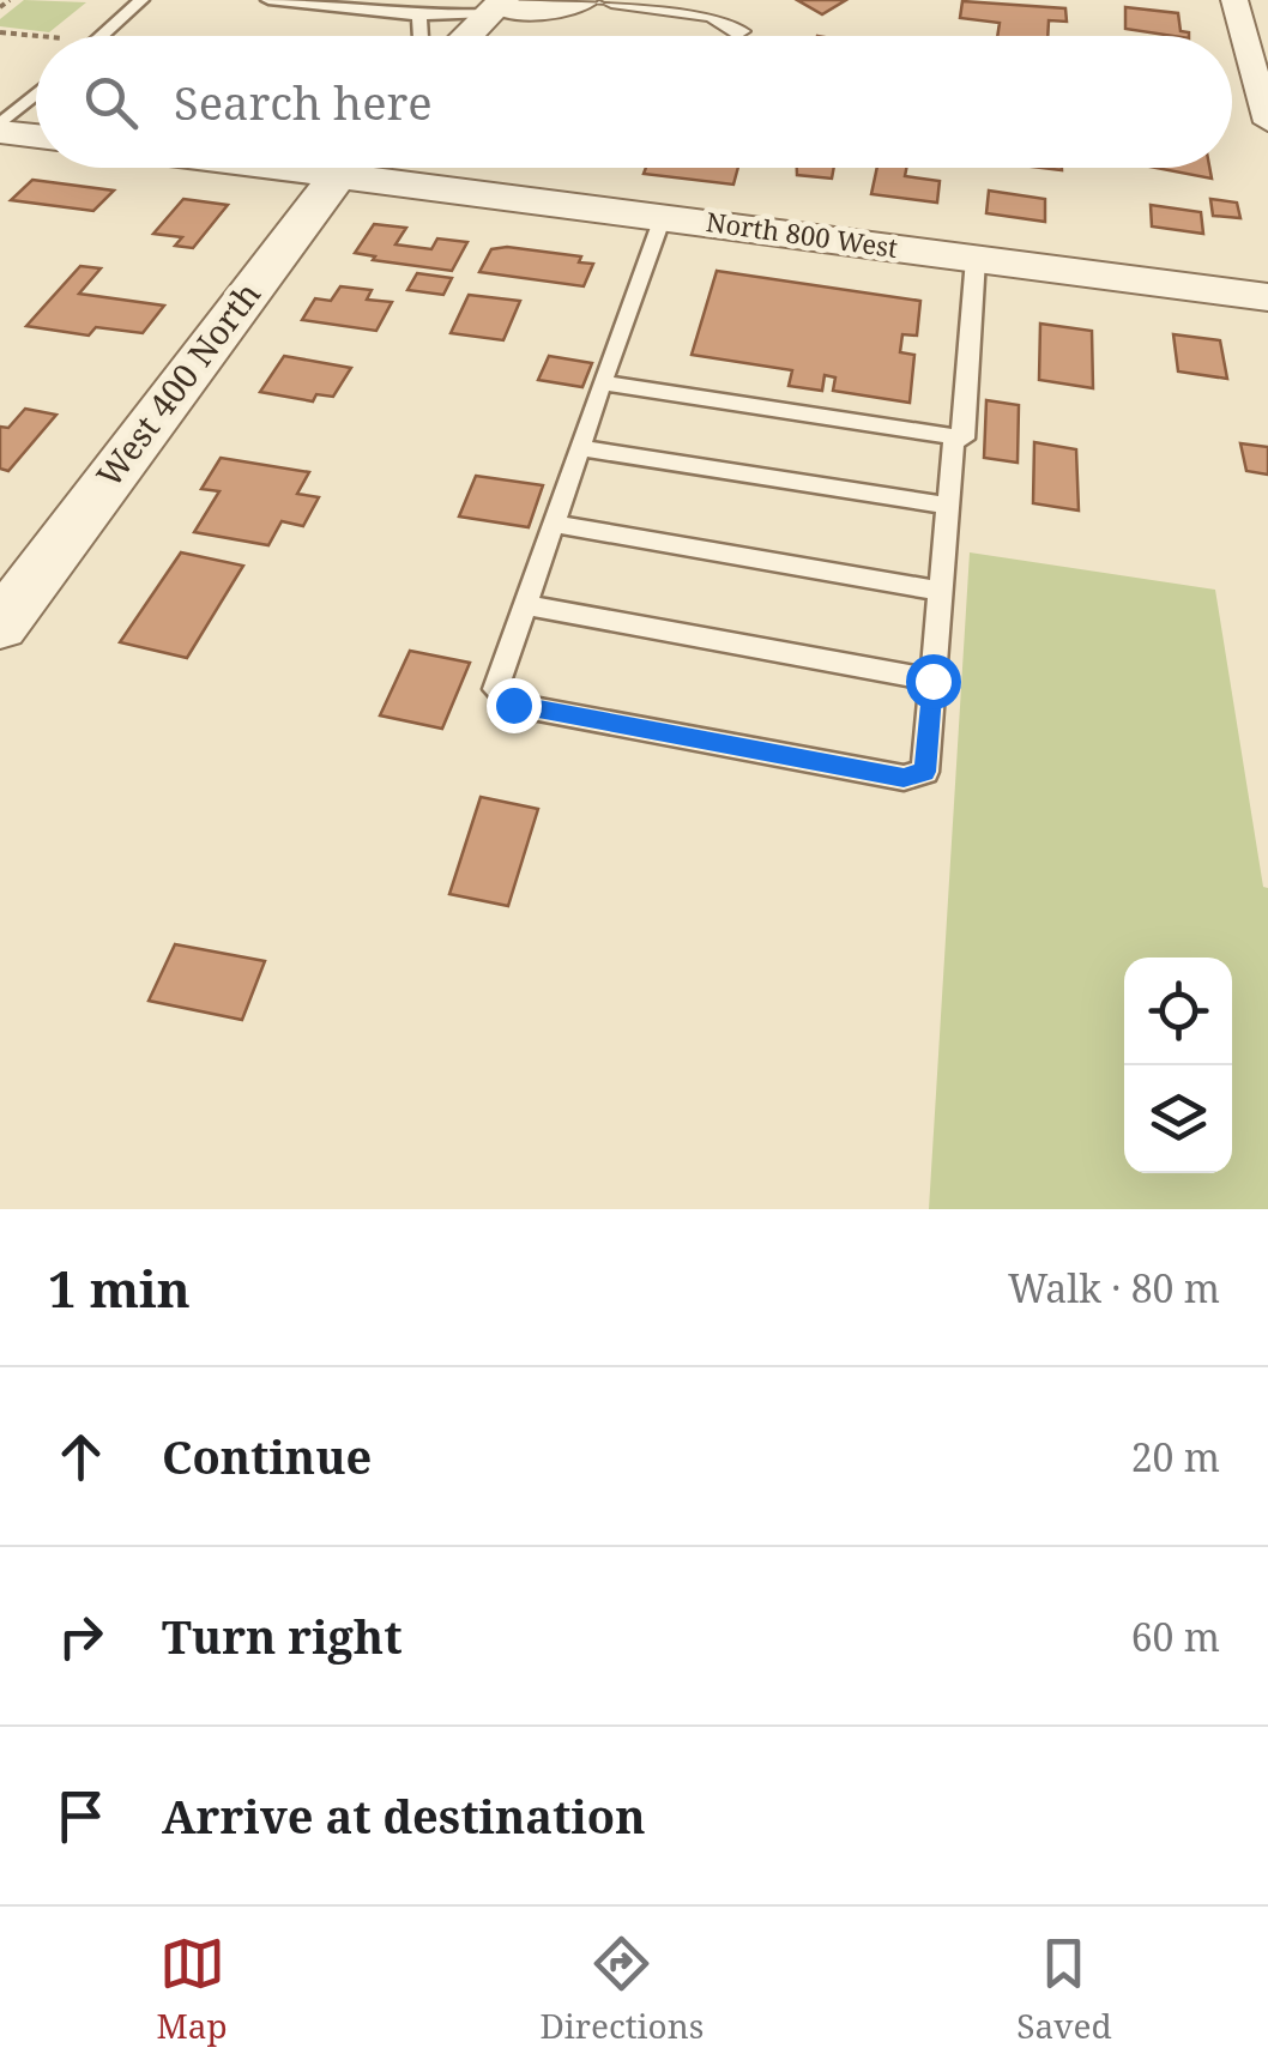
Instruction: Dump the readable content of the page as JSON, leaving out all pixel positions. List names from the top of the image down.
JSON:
{
  "streets": {
    "street": ["North 800 West", "West 400 North"]
  },
  "page": {
    "search": "Search here",
    "heading": ["1 min", "Walk · 80 m"],
    "list": [
      ["Continue", "20 m"],
      ["Turn right", "60 m"],
      "Arrive at destination"
    ],
    "nav": ["Map", "Directions", "Saved"]
  }
}
